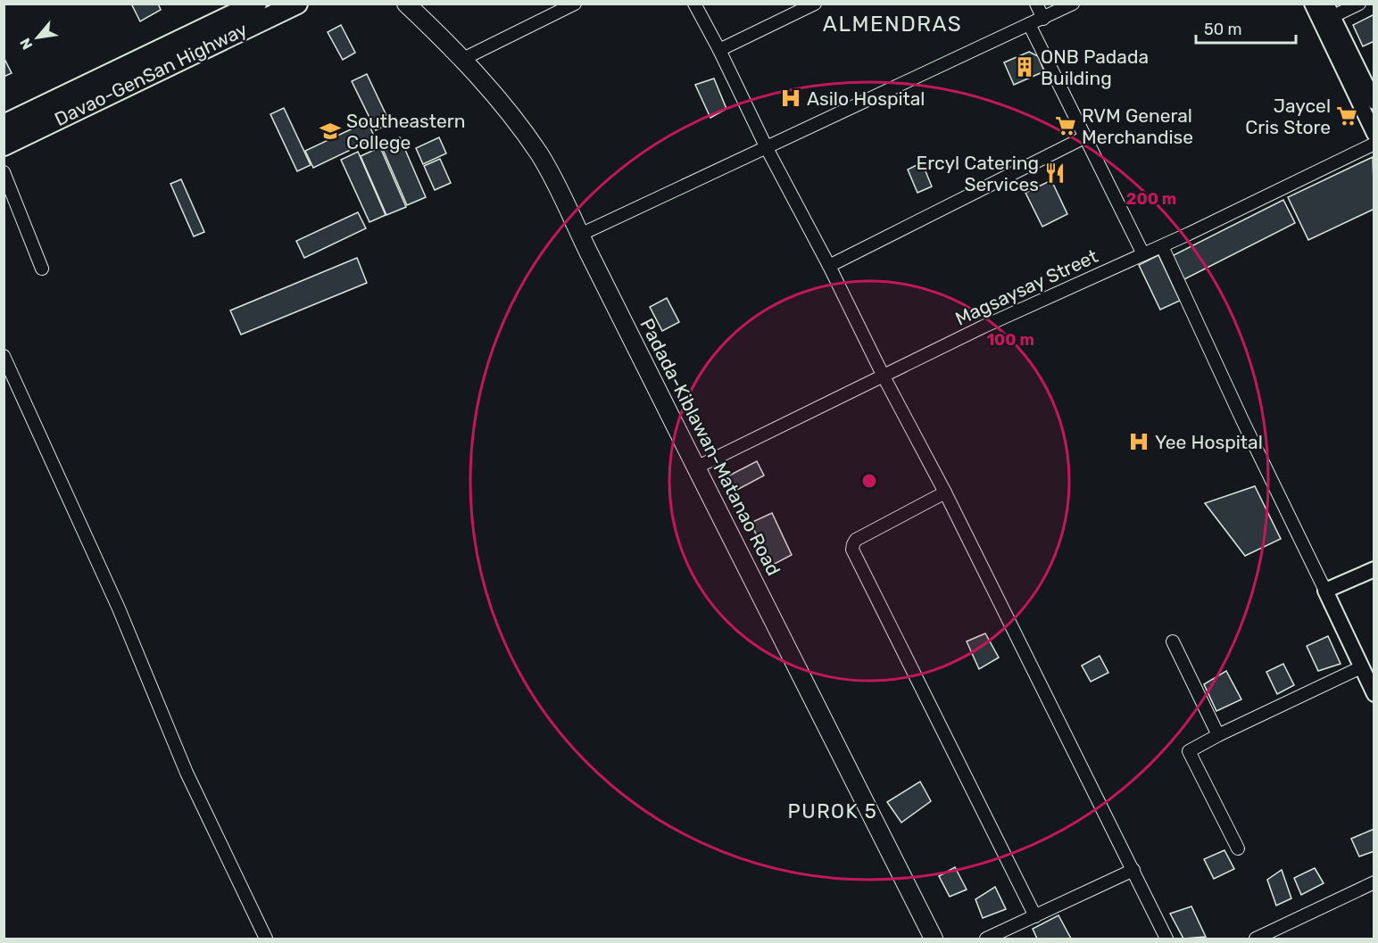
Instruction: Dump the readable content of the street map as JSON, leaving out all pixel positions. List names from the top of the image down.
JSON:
{
  "streets": {
    "highway": ["Davao-GenSan Highway"],
    "main road": ["Padada-Kiblawan-Matanao Road"],
    "street": ["Magsaysay Street"]
  },
  "crossings": [
    ["Magsaysay Street", "Padada-Kiblawan-Matanao Road"]
  ],
  "districts": ["ALMENDRAS", "PUROK 5"],
  "places": {
    "building": ["ONB Padada Building"],
    "hospital": ["Asilo Hospital", "Yee Hospital"],
    "supermarket": ["Jaycel Cris Store", "RVM General Merchandise"],
    "school or university": ["Southeastern College"],
    "restaurant": ["Ercyl Catering Services"]
  },
  "scale_bar": "50 m",
  "north": "bottom left",
  "rings": ["200 m", "100 m"]
}
